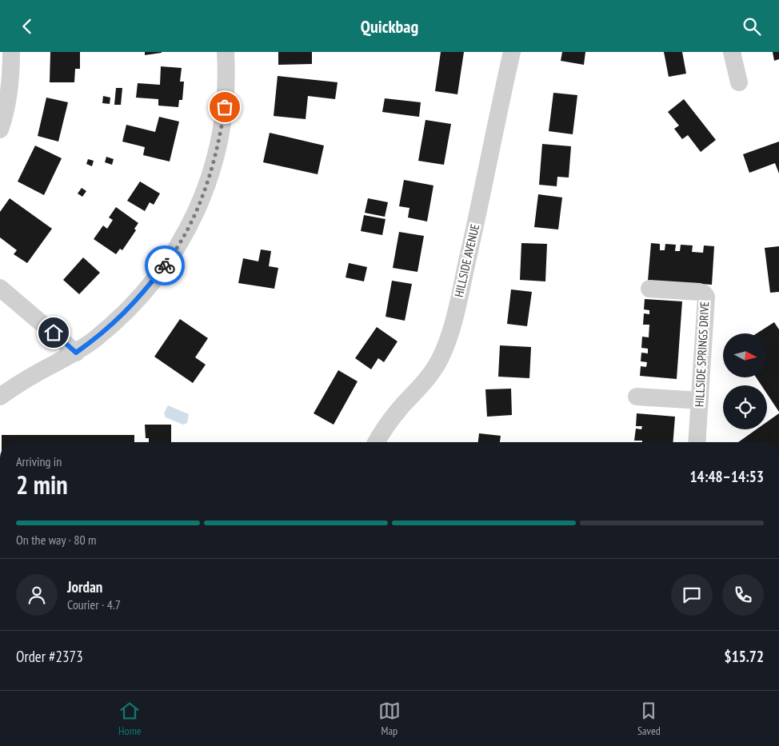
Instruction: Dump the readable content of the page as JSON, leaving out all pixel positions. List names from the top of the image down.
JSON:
{
  "streets": {
    "street": ["HILLSIDE AVENUE", "HILLSIDE SPRINGS DRIVE"]
  },
  "north": "right",
  "page": {
    "header": "Quickbag",
    "heading": ["2 min", "Arriving in", "14:48–14:53"],
    "panel": [
      "Jordan",
      "Courier · 4.7",
      "Order #2373",
      "$15.72"
    ],
    "bar": "On the way · 80 m",
    "tabs": ["Home", "Map", "Saved"]
  }
}
